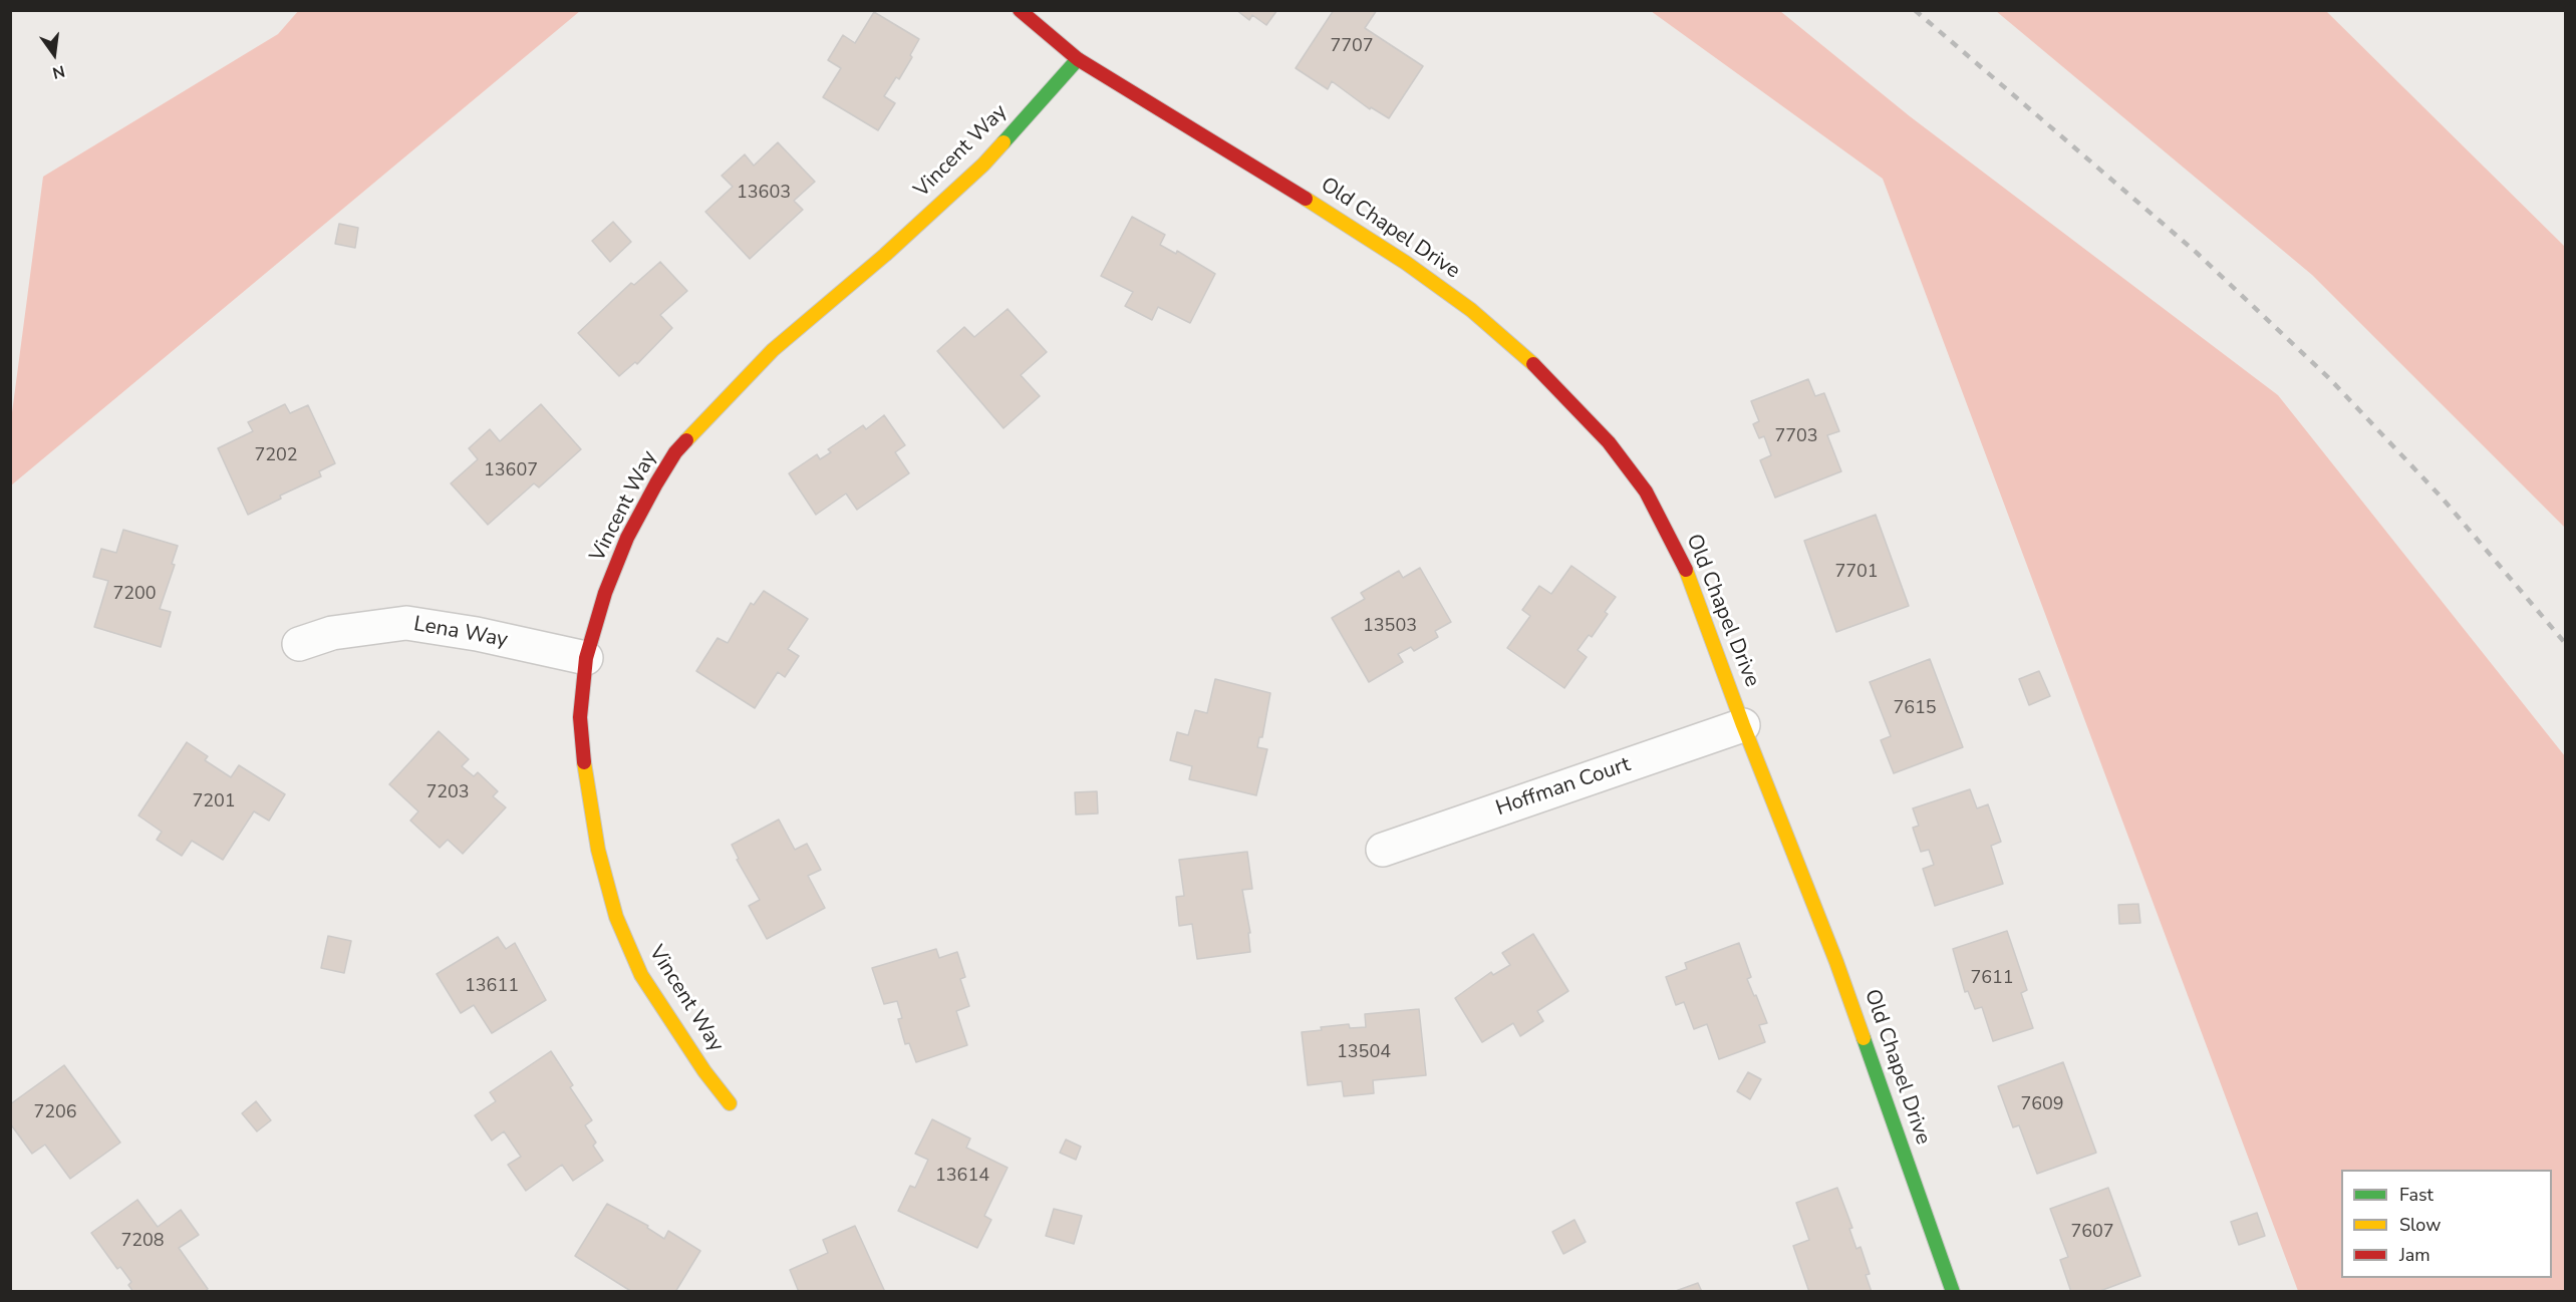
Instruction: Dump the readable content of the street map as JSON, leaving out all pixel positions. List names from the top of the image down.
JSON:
{
  "streets": {
    "street": [
      "Vincent Way",
      "Old Chapel Drive",
      "Lena Way",
      "Hoffman Court"
    ]
  },
  "crossings": [
    ["Vincent Way", "Old Chapel Drive"],
    ["Vincent Way", "Lena Way"],
    ["Old Chapel Drive", "Hoffman Court"]
  ],
  "house_numbers": [
    "7707",
    "13603",
    "7703",
    "7202",
    "13607",
    "7701",
    "7200",
    "13503",
    "7615",
    "7203",
    "7201",
    "7611",
    "13611",
    "13504",
    "7609",
    "7206",
    "13614",
    "7607",
    "7208"
  ],
  "legend": ["Fast", "Slow", "Jam"],
  "north": "bottom"
}
